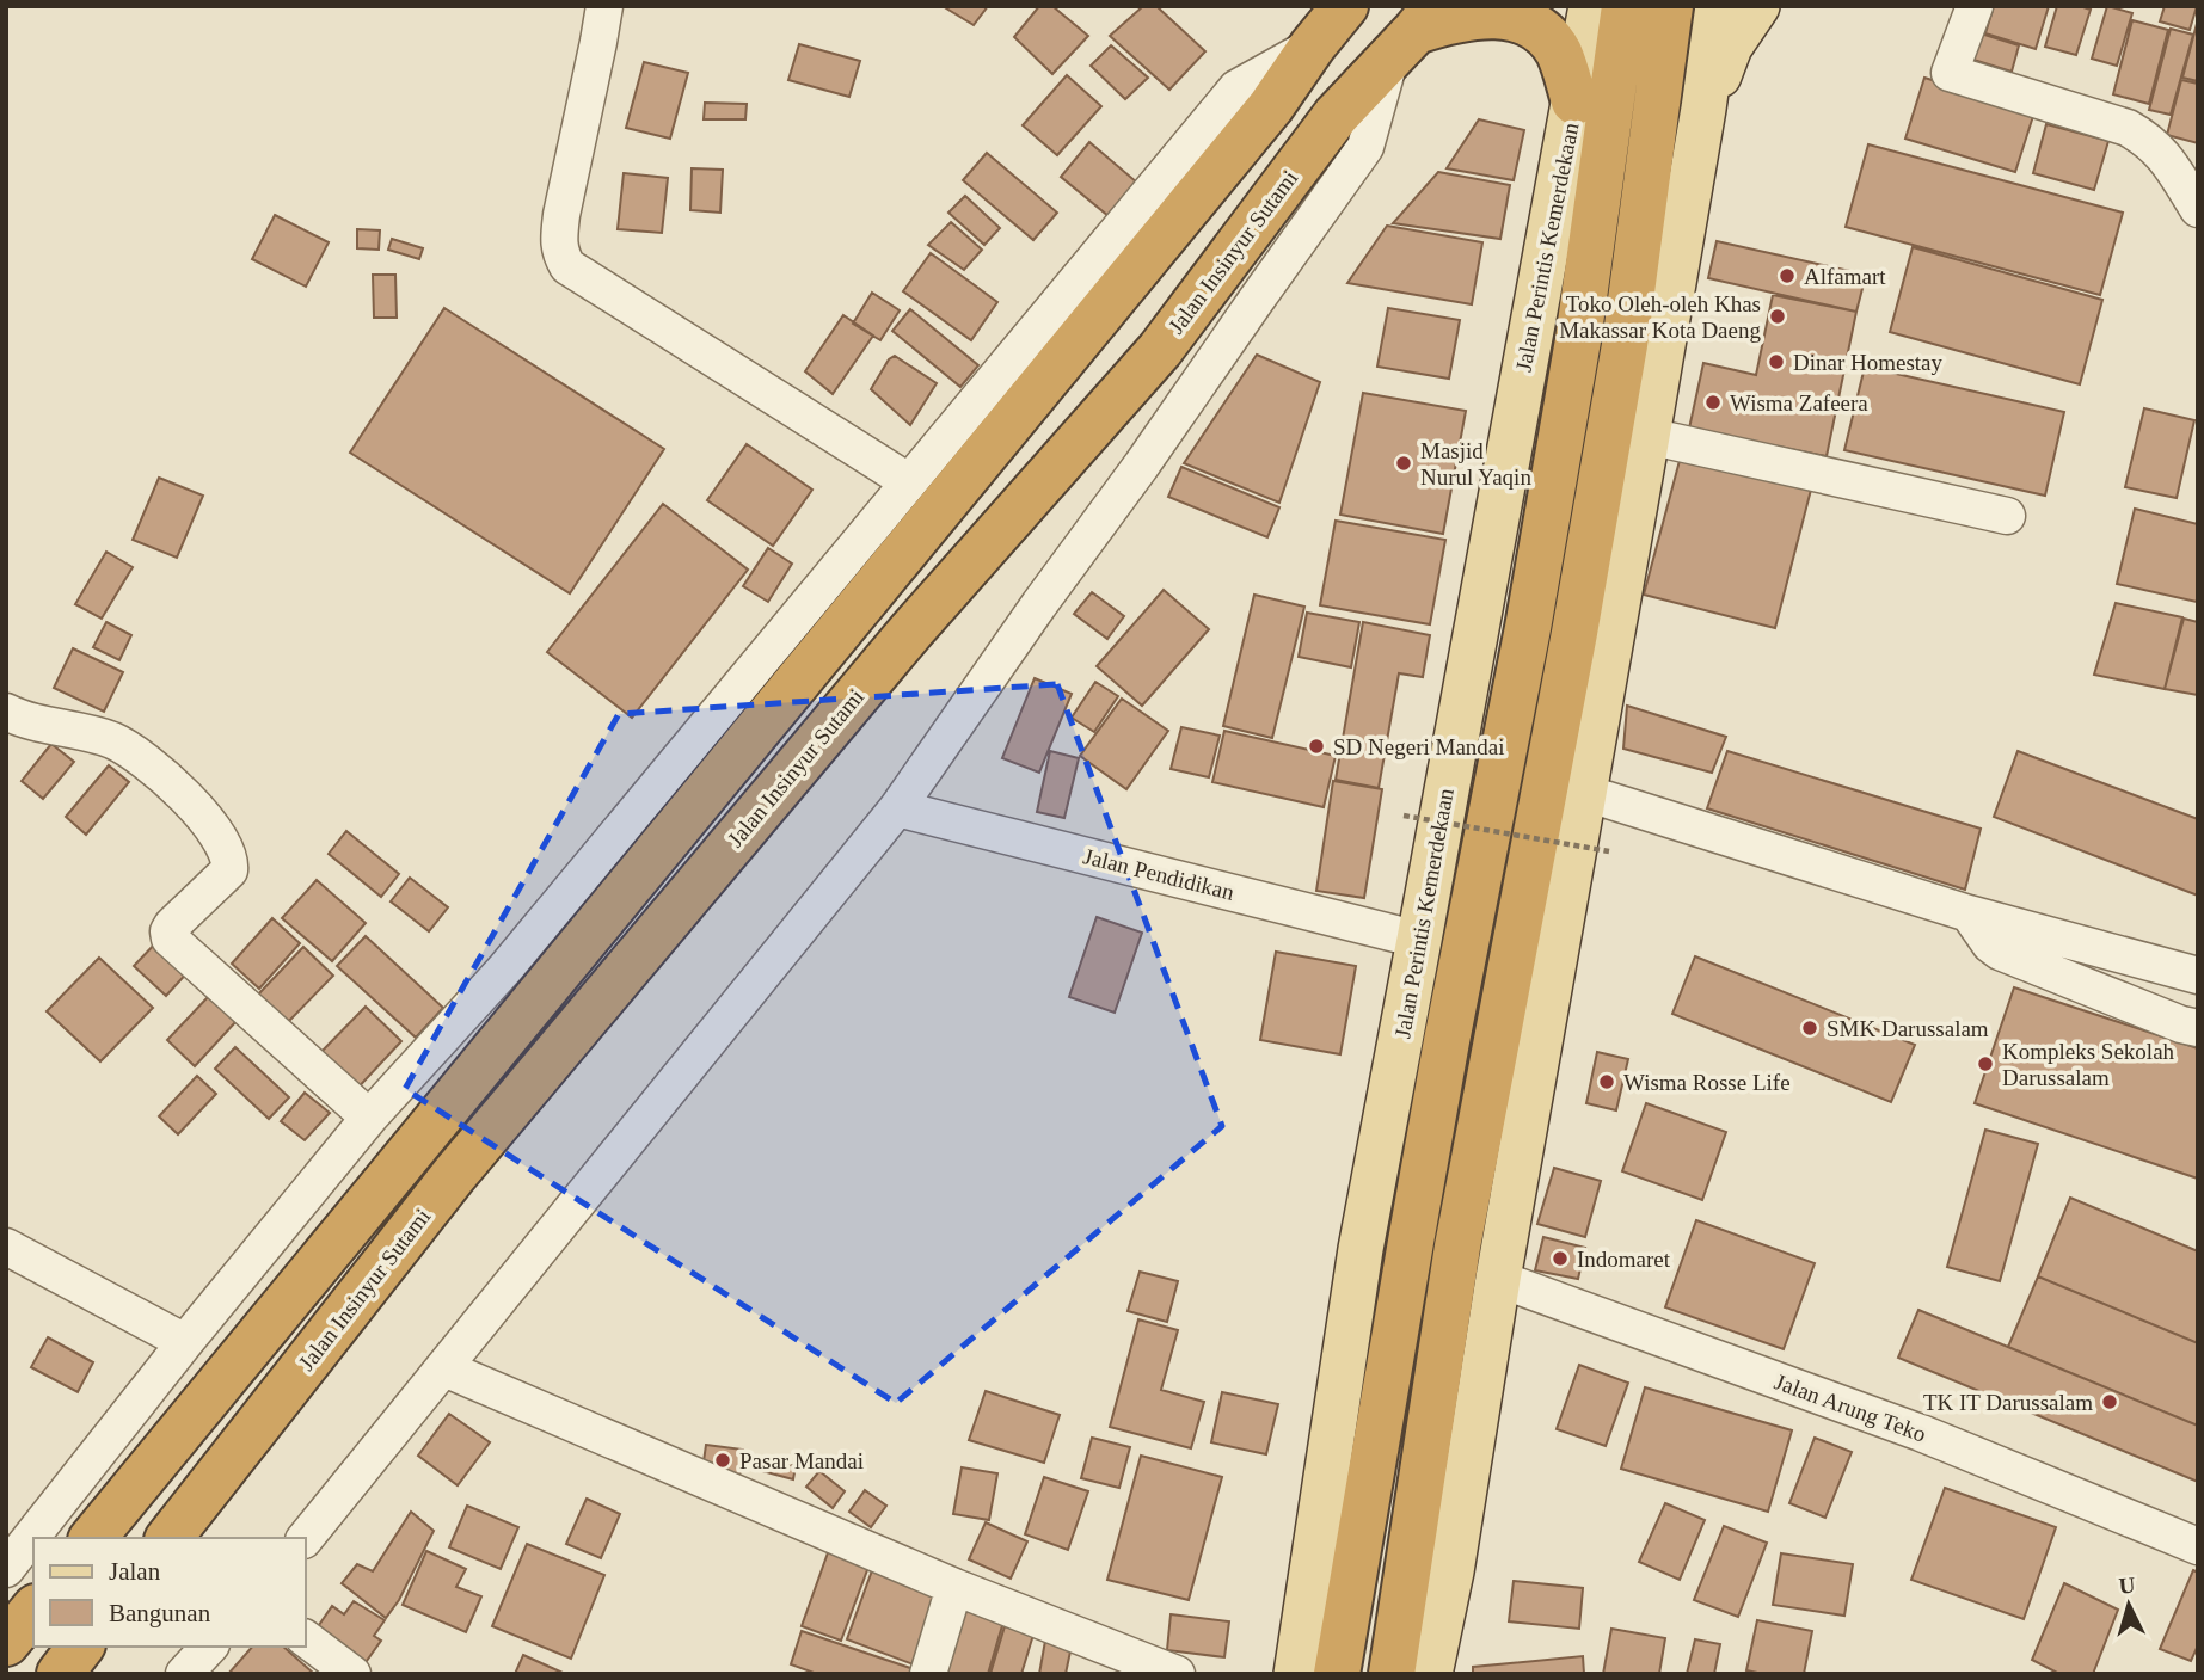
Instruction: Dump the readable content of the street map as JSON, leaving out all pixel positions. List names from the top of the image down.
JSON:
{
  "streets": {
    "highway": ["Jalan Perintis Kemerdekaan", "Jalan Insinyur Sutami"],
    "street": ["Jalan Pendidikan", "Jalan Arung Teko"]
  },
  "crossings": [
    ["Jalan Perintis Kemerdekaan", "Jalan Pendidikan"]
  ],
  "places": [
    "Alfamart",
    "Toko Oleh-oleh Khas Makassar Kota Daeng",
    "Dinar Homestay",
    "Wisma Zafeera",
    "Masjid Nurul Yaqin",
    "SD Negeri Mandai",
    "SMK Darussalam",
    "Kompleks Sekolah Darussalam",
    "Wisma Rosse Life",
    "Indomaret",
    "TK IT Darussalam",
    "Pasar Mandai"
  ],
  "legend": ["Jalan", "Bangunan"],
  "north": "top"
}
